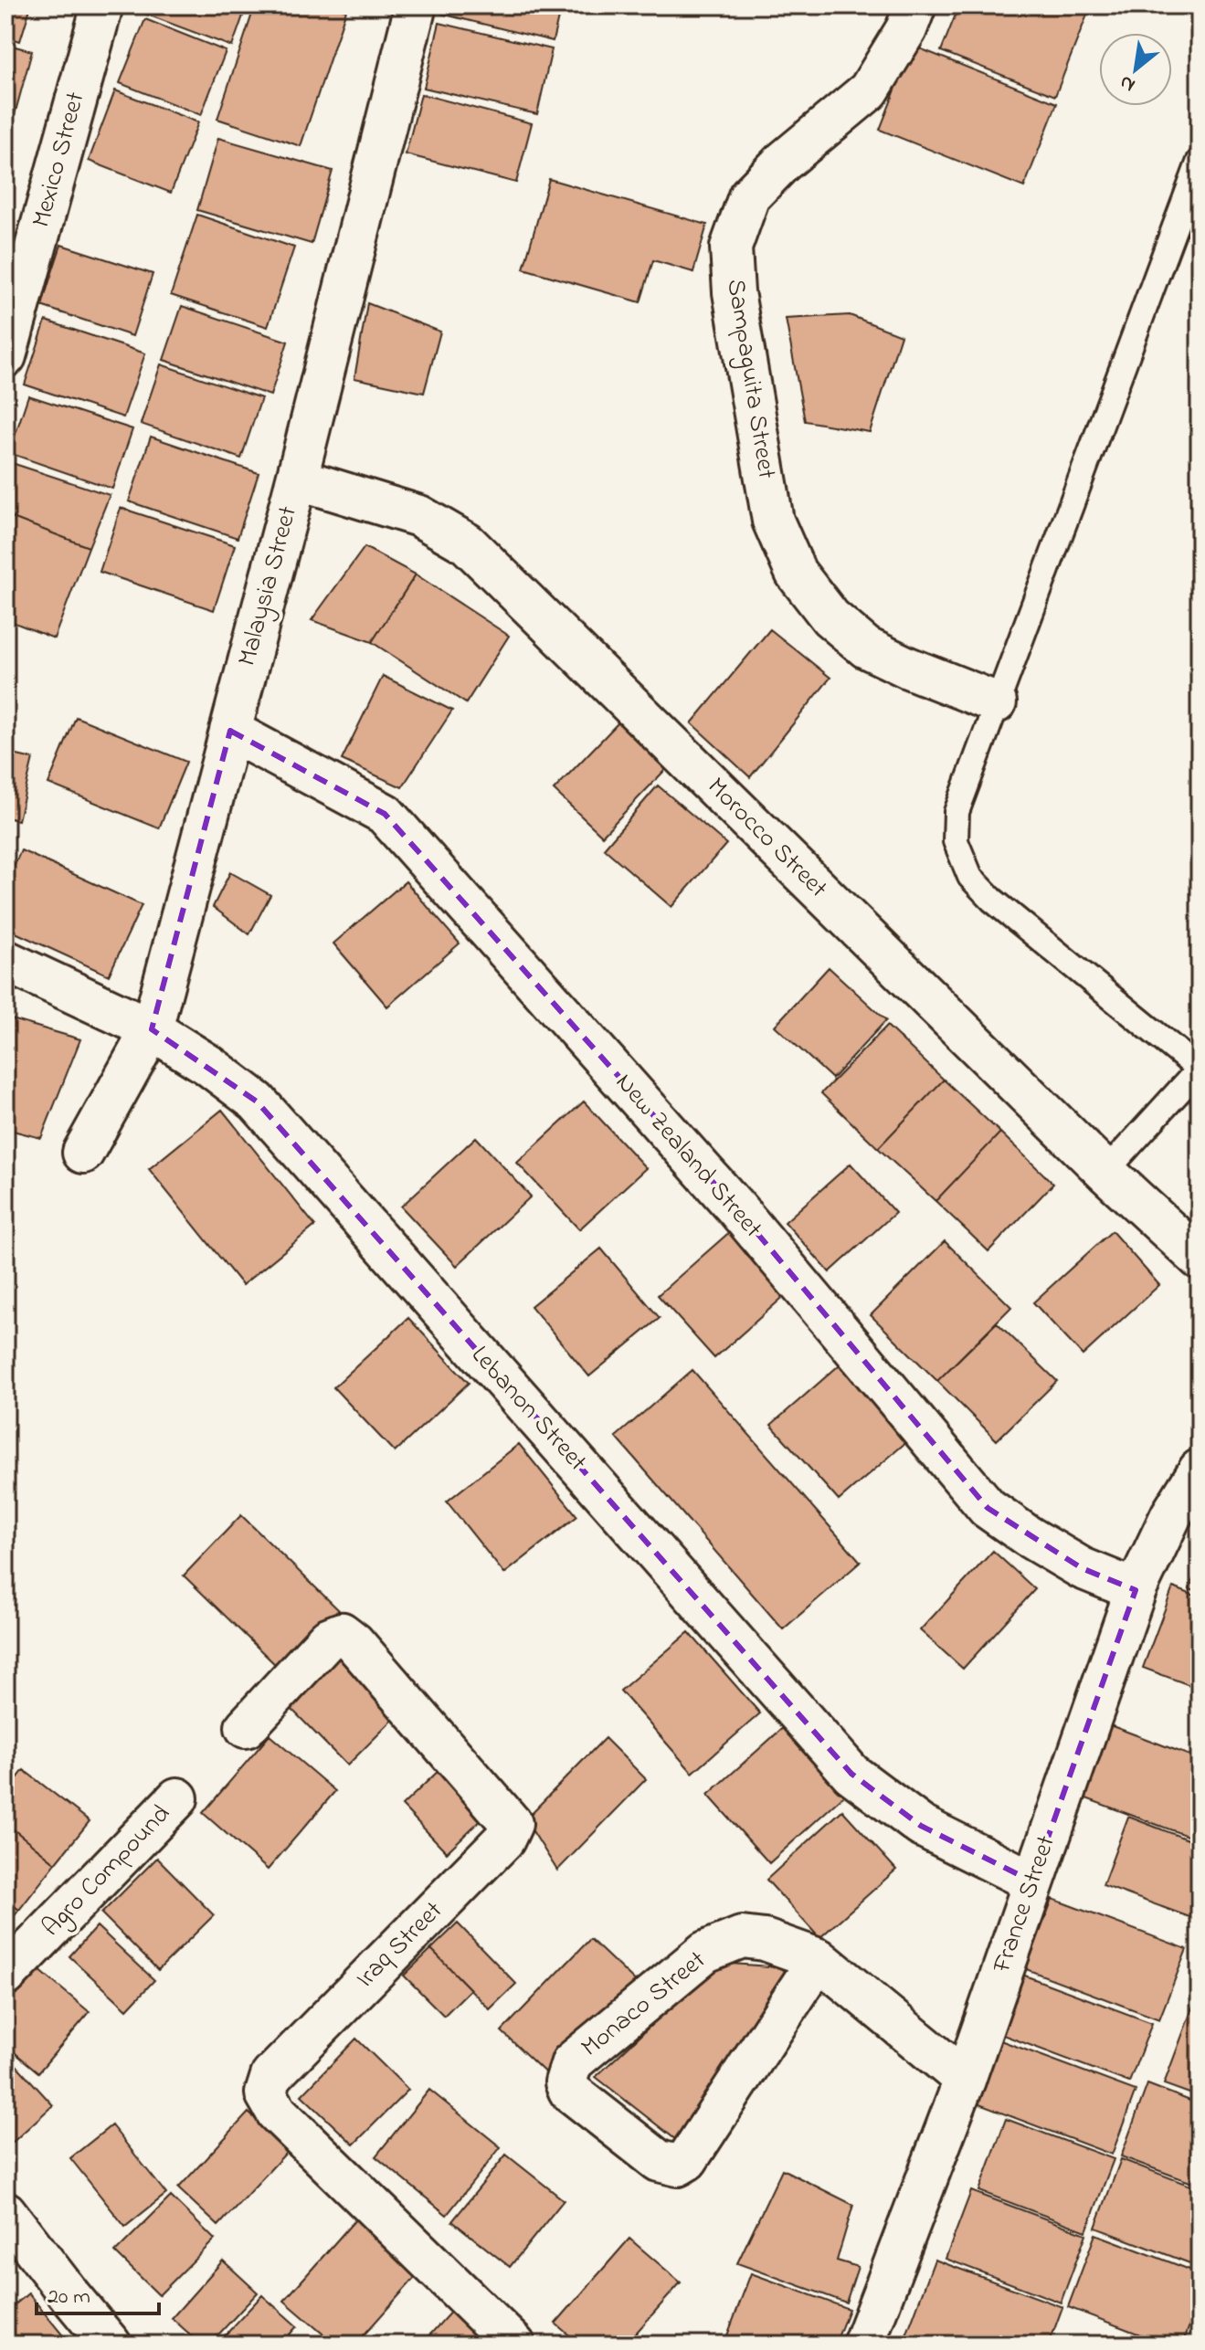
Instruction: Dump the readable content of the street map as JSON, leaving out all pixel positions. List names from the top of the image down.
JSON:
{
  "streets": {
    "street": [
      "Mexico Street",
      "Sampaguita Street",
      "Malaysia Street",
      "Morocco Street",
      "New Zealand Street",
      "Lebanon Street",
      "Agro Compound",
      "France Street",
      "Iraq Street",
      "Monaco Street"
    ]
  },
  "crossings": [
    ["Malaysia Street", "Morocco Street"],
    ["Malaysia Street", "New Zealand Street"],
    ["Malaysia Street", "Lebanon Street"],
    ["New Zealand Street", "France Street"],
    ["Lebanon Street", "France Street"],
    ["France Street", "Monaco Street"]
  ],
  "scale_bar": "20 m",
  "north": "bottom left"
}
